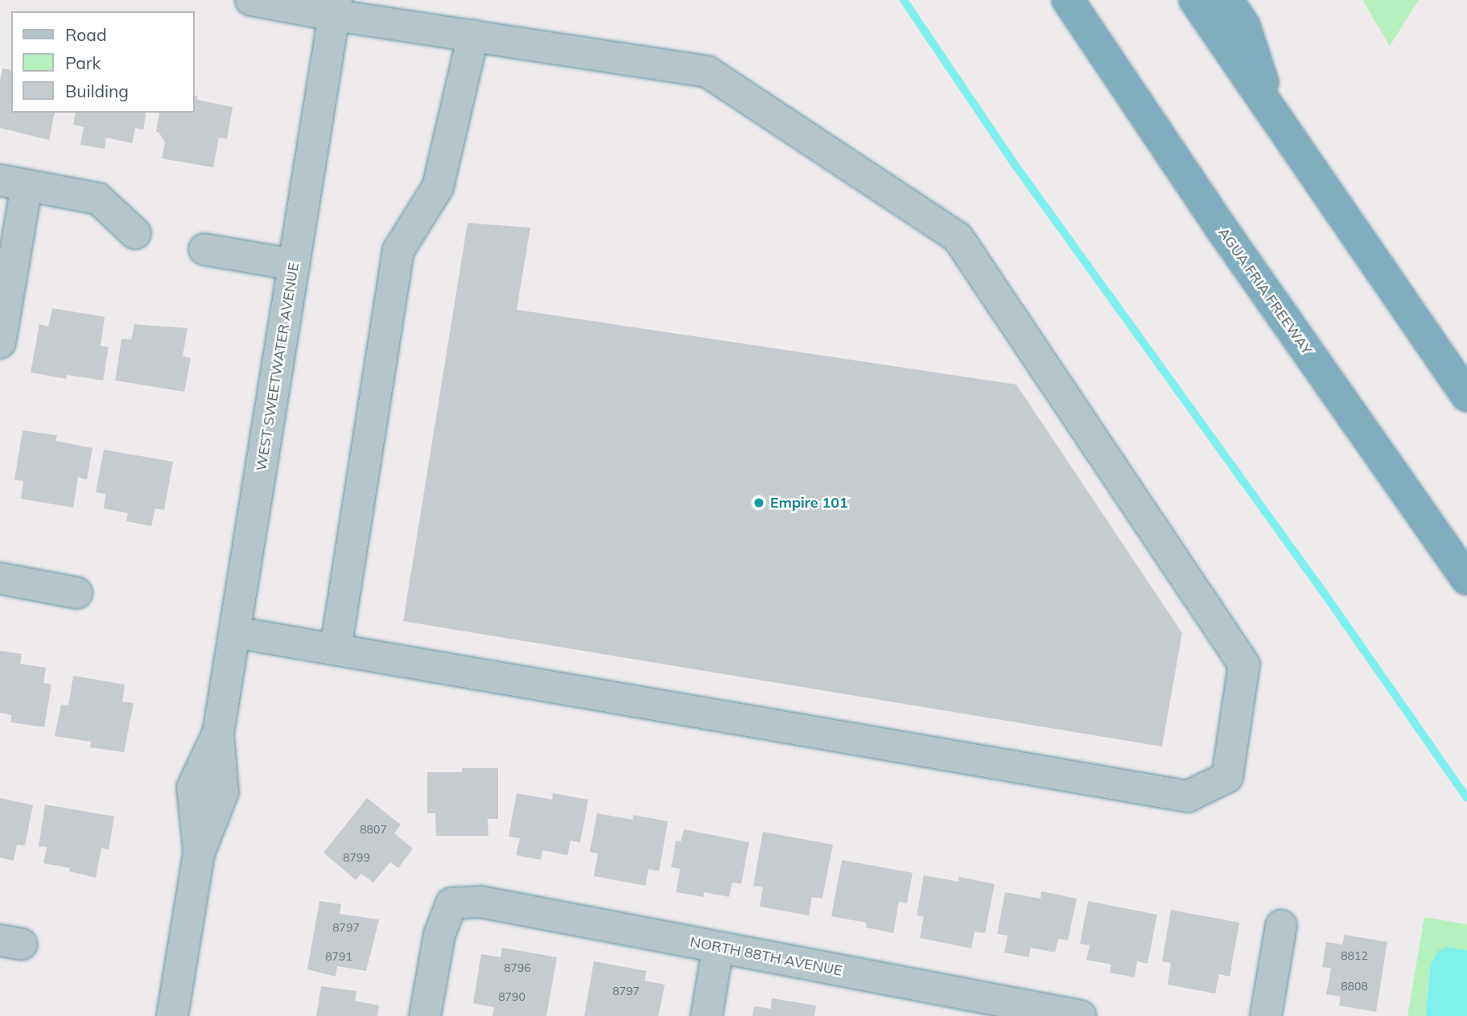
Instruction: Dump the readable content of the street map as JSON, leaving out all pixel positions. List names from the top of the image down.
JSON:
{
  "streets": {
    "highway": ["AGUA FRIA FREEWAY"],
    "street": ["WEST SWEETWATER AVENUE", "NORTH 88TH AVENUE"]
  },
  "places": ["Empire 101"],
  "house_numbers": [
    "8807",
    "8799",
    "8797",
    "8812",
    "8791",
    "8796",
    "8808",
    "8797",
    "8790"
  ],
  "legend": ["Road", "Park", "Building"]
}
